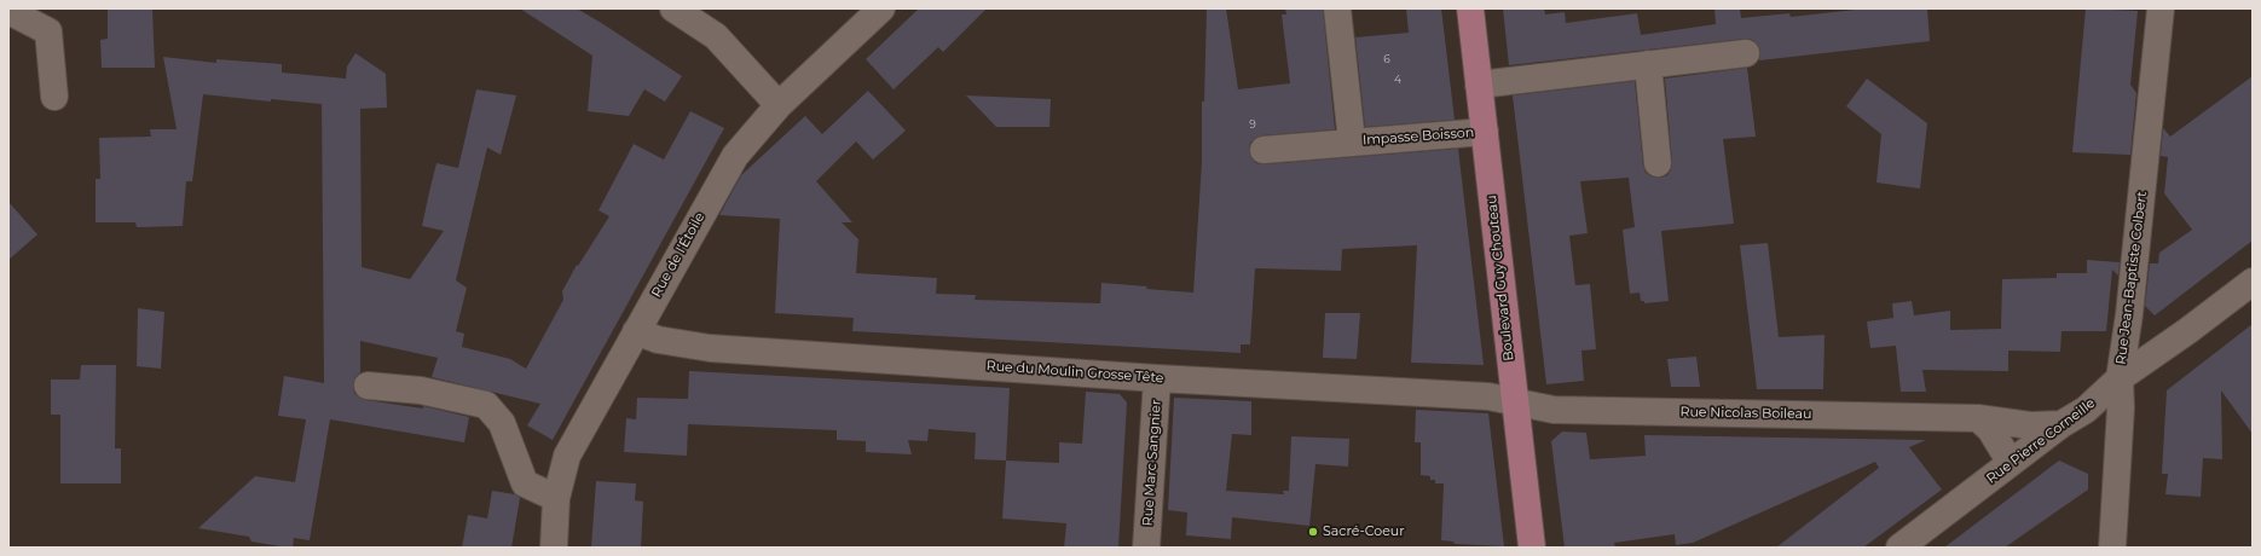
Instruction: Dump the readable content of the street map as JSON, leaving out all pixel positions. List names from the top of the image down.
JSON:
{
  "streets": {
    "main road": ["Boulevard Guy Chouteau"],
    "street": [
      "Impasse Boisson",
      "Rue de l’Étoile",
      "Rue Jean-Baptiste Colbert",
      "Rue du Moulin Grosse Tête",
      "Rue Nicolas Boileau",
      "Rue Pierre Corneille",
      "Rue Marc Sangnier"
    ]
  },
  "crossings": [
    ["Impasse Boisson", "Boulevard Guy Chouteau"],
    ["Rue de l’Étoile", "Rue du Moulin Grosse Tête"],
    ["Boulevard Guy Chouteau", "Rue du Moulin Grosse Tête"],
    ["Boulevard Guy Chouteau", "Rue Nicolas Boileau"],
    ["Rue Jean-Baptiste Colbert", "Rue Pierre Corneille"],
    ["Rue du Moulin Grosse Tête", "Rue Nicolas Boileau"],
    ["Rue du Moulin Grosse Tête", "Rue Marc Sangnier"],
    ["Rue Nicolas Boileau", "Rue Pierre Corneille"]
  ],
  "places": ["Sacré-Coeur"],
  "house_numbers": ["6", "4", "9"]
}
